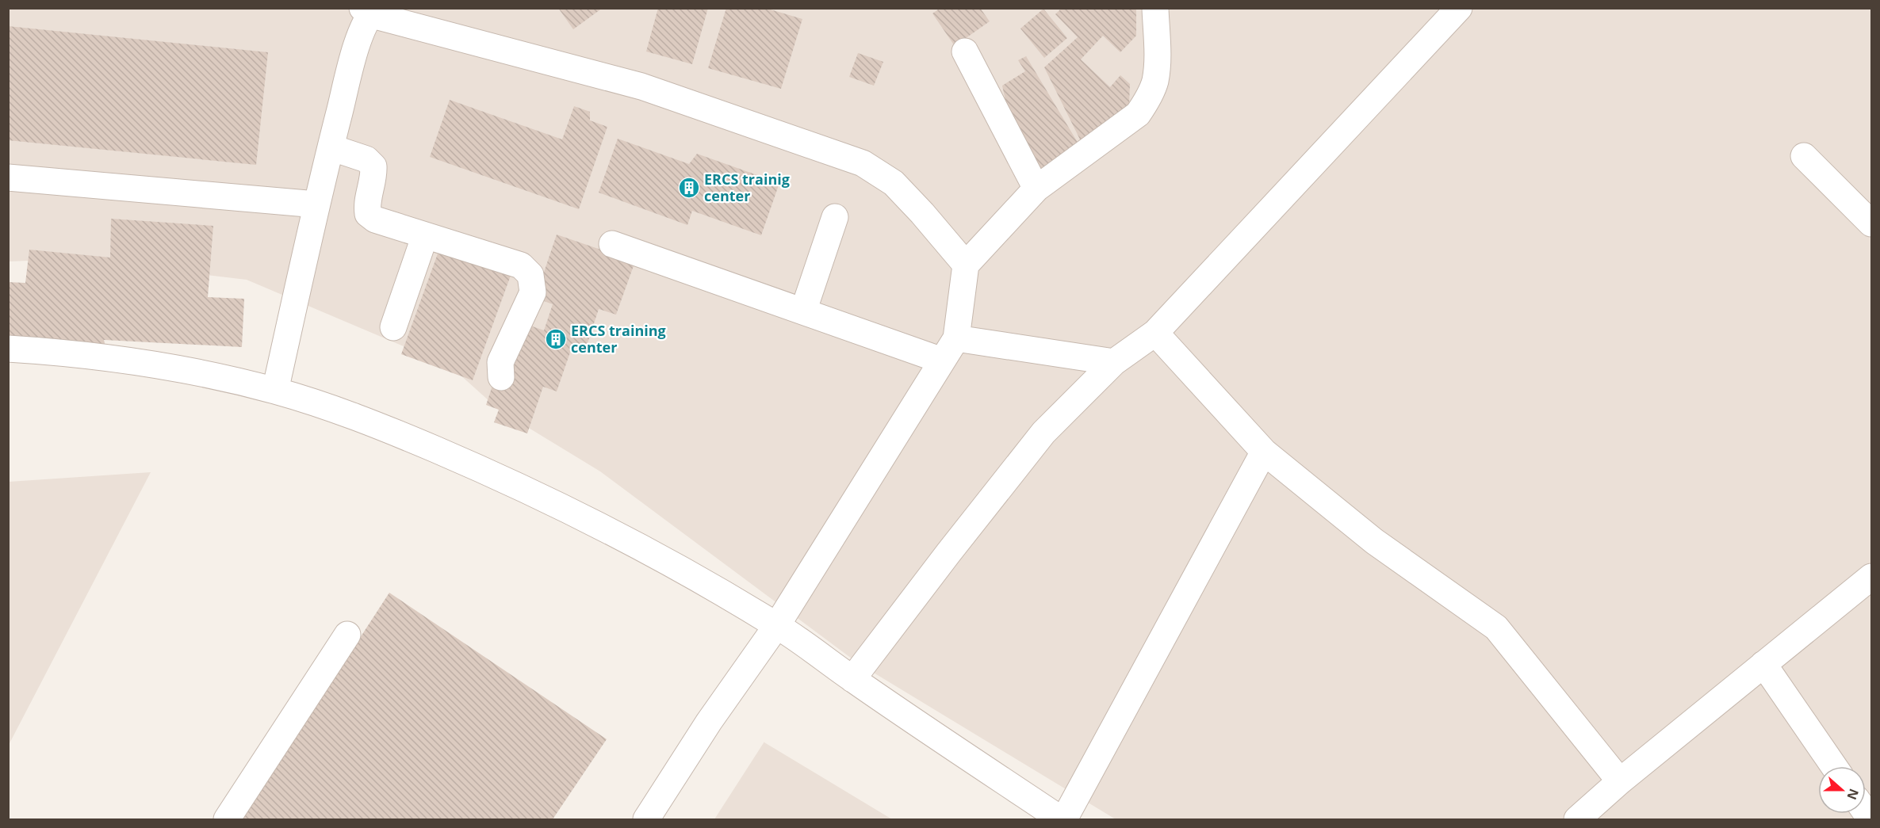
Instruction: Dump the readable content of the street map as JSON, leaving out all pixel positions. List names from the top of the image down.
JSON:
{
  "places": {
    "building": ["ERCS trainig center", "ERCS training center"]
  },
  "north": "right"
}
